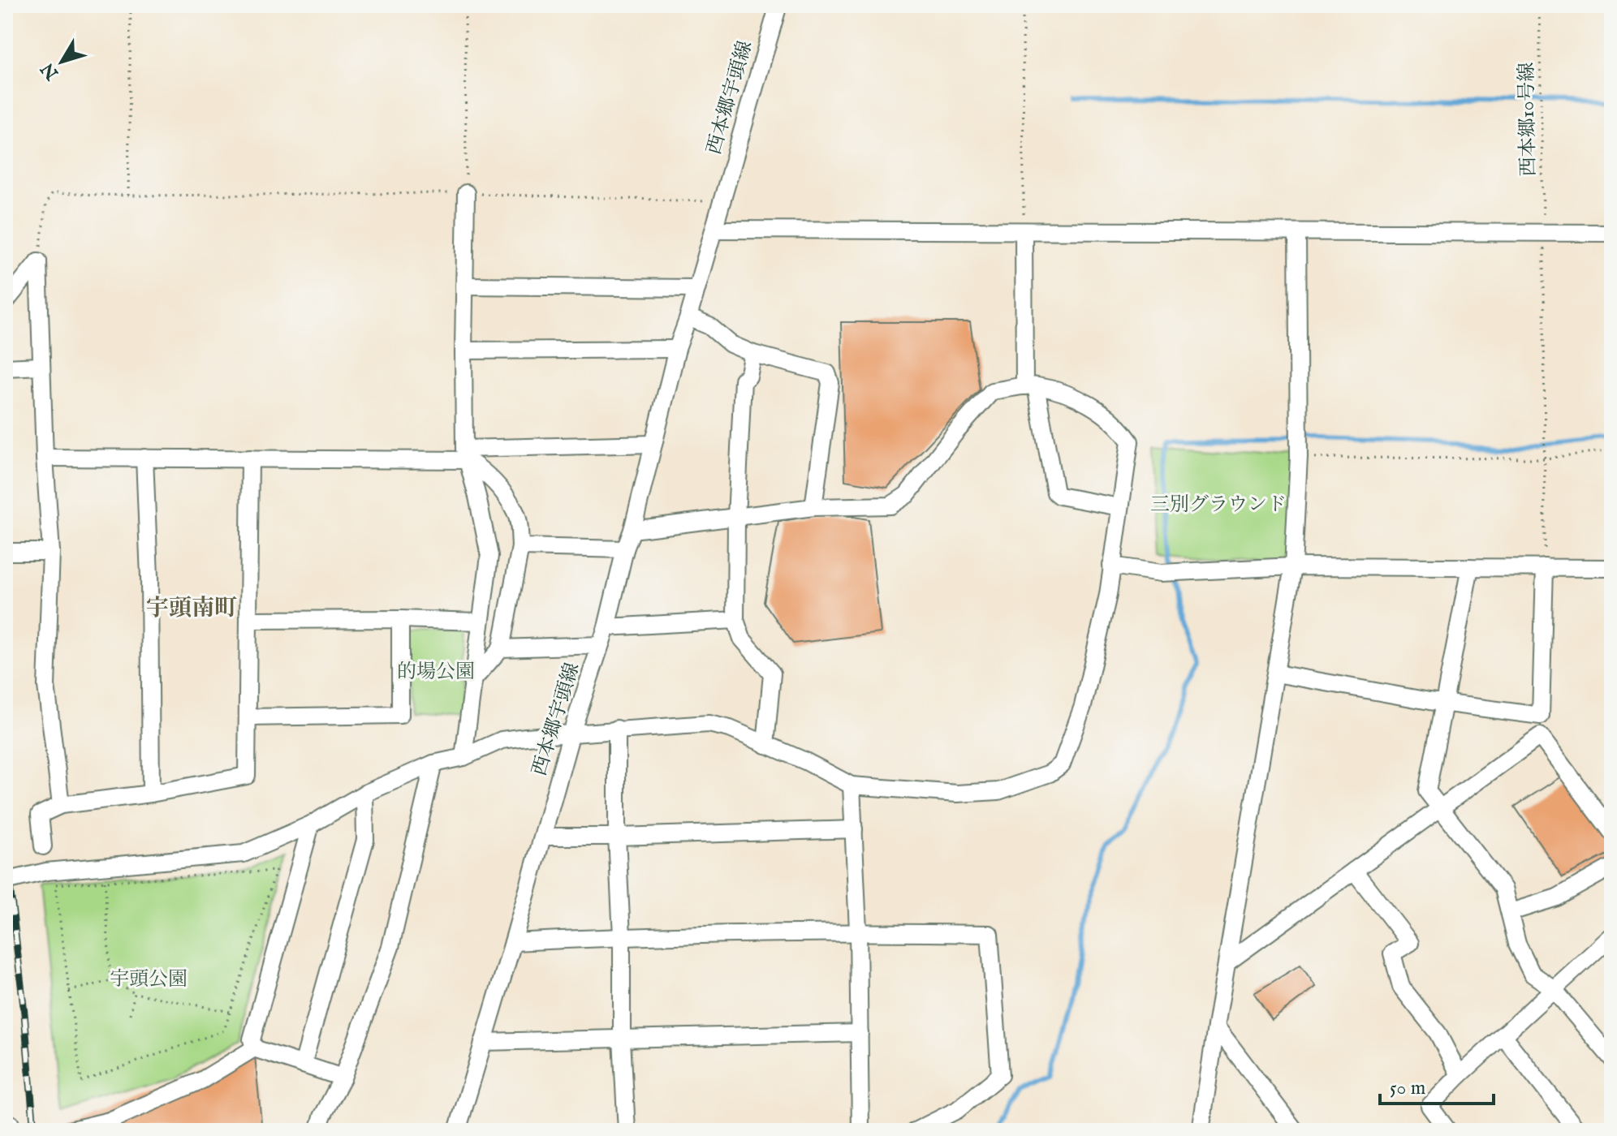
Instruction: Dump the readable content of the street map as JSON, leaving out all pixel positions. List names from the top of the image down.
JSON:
{
  "streets": {
    "street": ["西本郷宇頭線"],
    "path": ["西本郷10号線"]
  },
  "districts": ["宇頭南町"],
  "parks": ["三別グラウンド", "的場公園", "宇頭公園"],
  "scale_bar": "50 m",
  "north": "bottom left"
}
